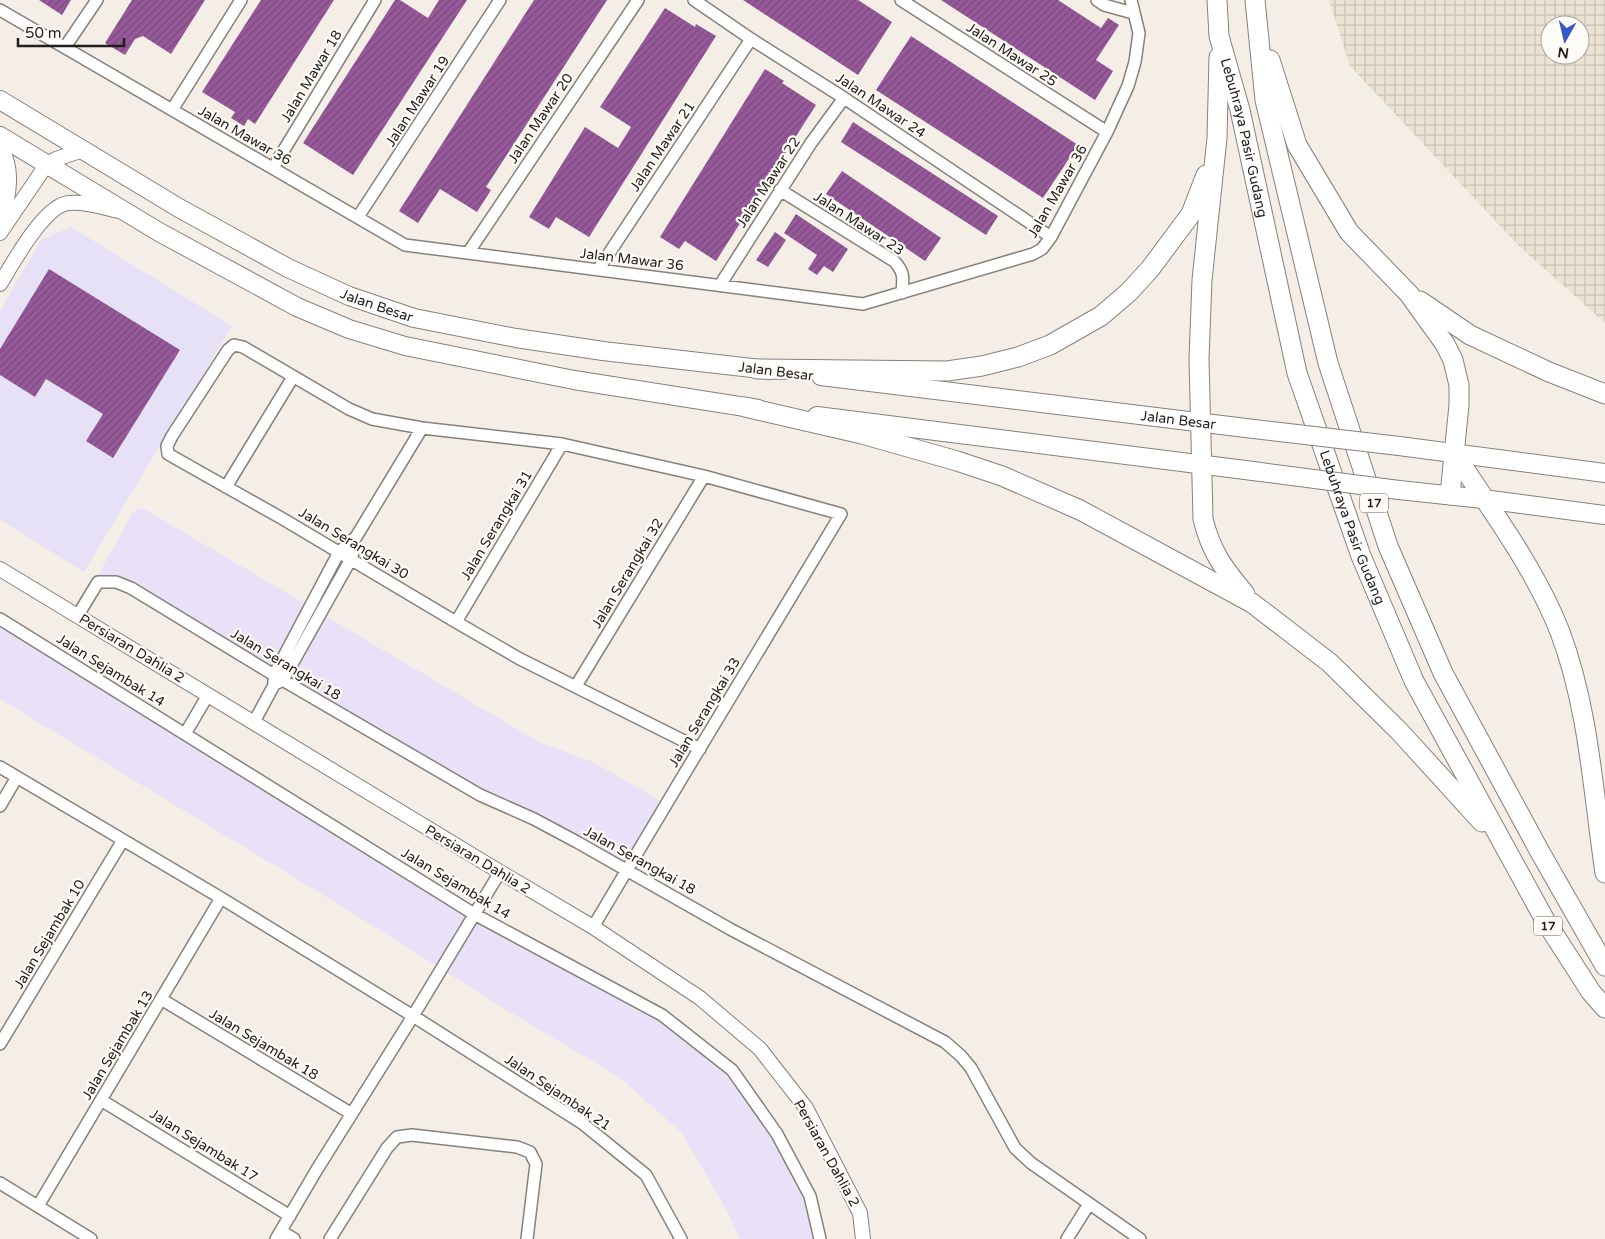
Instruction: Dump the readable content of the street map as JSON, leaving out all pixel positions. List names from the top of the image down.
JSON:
{
  "streets": {
    "highway": ["Lebuhraya Pasir Gudang", "17"],
    "main road": ["Jalan Besar"],
    "street": [
      "Jalan Mawar 25",
      "Jalan Mawar 18",
      "Jalan Mawar 19",
      "Jalan Mawar 24",
      "Jalan Mawar 20",
      "Jalan Mawar 36",
      "Jalan Mawar 21",
      "Jalan Mawar 22",
      "Jalan Mawar 23",
      "Jalan Serangkai 31",
      "Jalan Serangkai 30",
      "Jalan Serangkai 32",
      "Persiaran Dahlia 2",
      "Jalan Serangkai 18",
      "Jalan Sejambak 14",
      "Jalan Serangkai 33",
      "Jalan Sejambak 10",
      "Jalan Sejambak 18",
      "Jalan Sejambak 13",
      "Jalan Sejambak 21",
      "Jalan Sejambak 17"
    ]
  },
  "crossings": [
    ["Jalan Mawar 25", "Jalan Mawar 36"],
    ["Jalan Mawar 18", "Jalan Mawar 36"],
    ["Jalan Mawar 19", "Jalan Mawar 36"],
    ["Jalan Mawar 24", "Jalan Mawar 36"],
    ["Jalan Mawar 24", "Jalan Mawar 21"],
    ["Jalan Mawar 24", "Jalan Mawar 22"],
    ["Jalan Mawar 20", "Jalan Mawar 36"],
    ["Jalan Mawar 36", "Jalan Mawar 21"],
    ["Jalan Mawar 36", "Jalan Mawar 22"],
    ["Jalan Mawar 36", "Jalan Mawar 23"],
    ["Jalan Mawar 22", "Jalan Mawar 23"],
    ["Jalan Serangkai 31", "Jalan Serangkai 30"],
    ["Jalan Serangkai 30", "Jalan Serangkai 32"],
    ["Jalan Serangkai 30", "Jalan Serangkai 33"],
    ["Jalan Serangkai 32", "Jalan Serangkai 33"],
    ["Persiaran Dahlia 2", "Jalan Serangkai 18"],
    ["Persiaran Dahlia 2", "Jalan Serangkai 33"],
    ["Jalan Serangkai 18", "Jalan Serangkai 33"],
    ["Jalan Sejambak 18", "Jalan Sejambak 13"],
    ["Jalan Sejambak 13", "Jalan Sejambak 17"]
  ],
  "scale_bar": "50 m",
  "north": "bottom"
}
